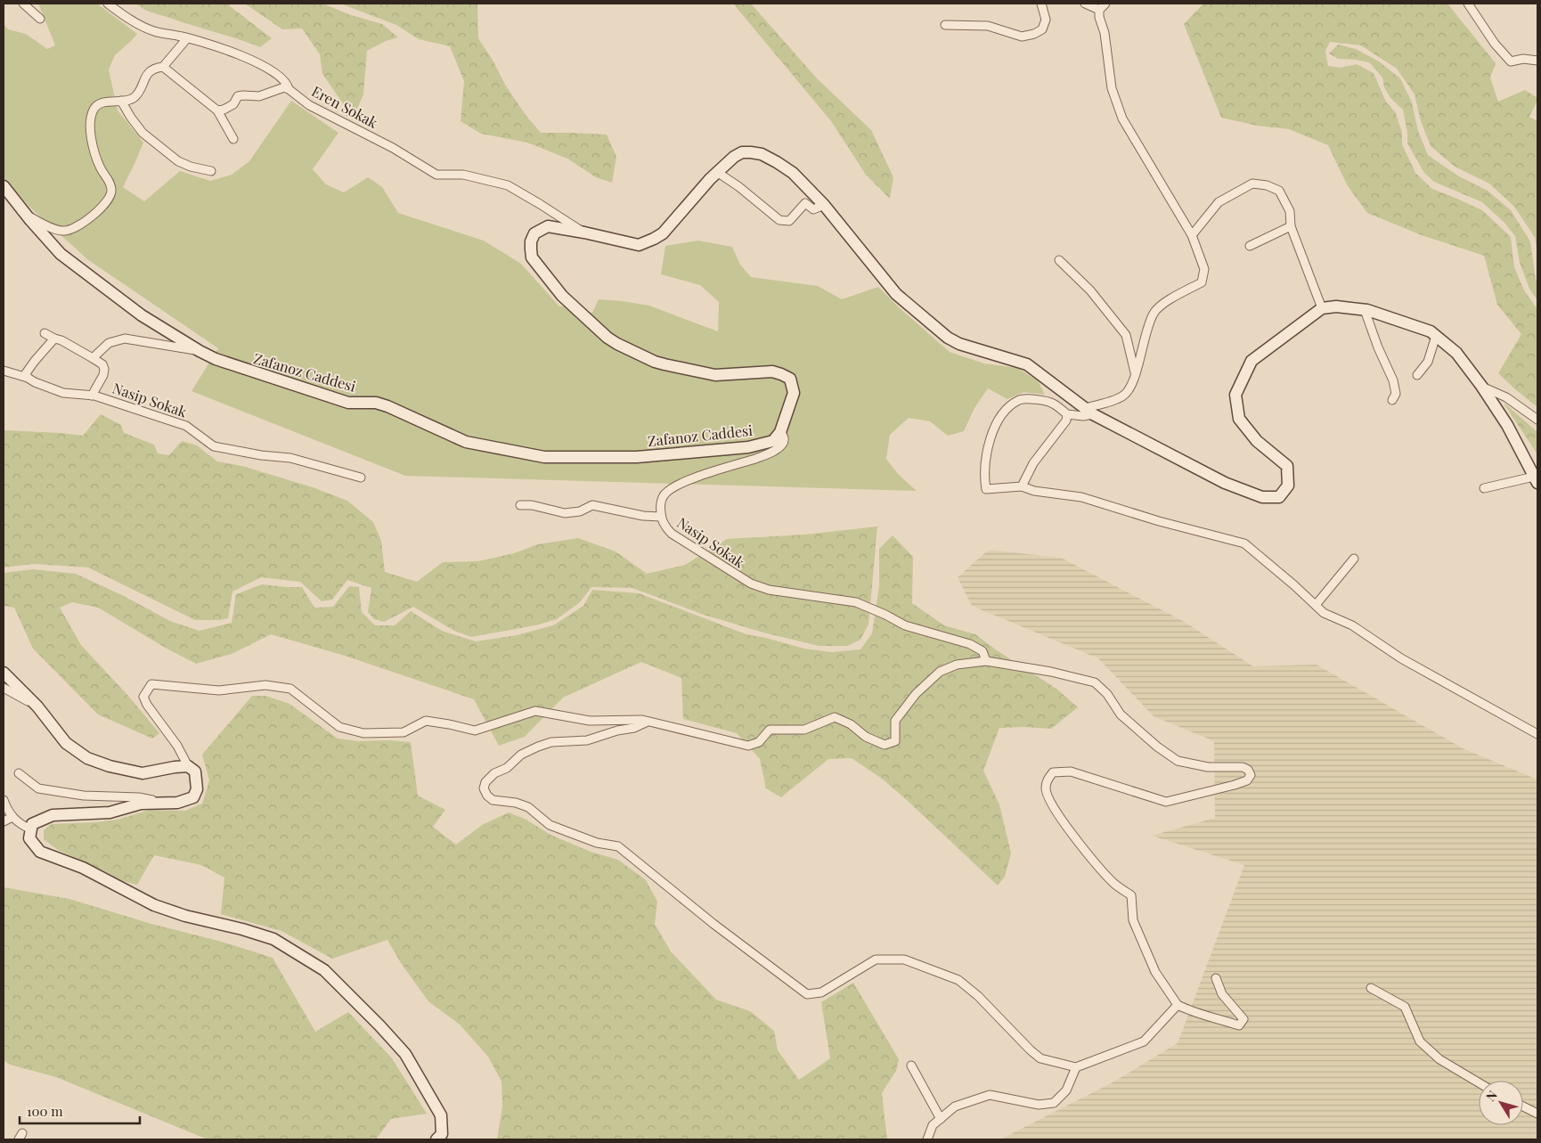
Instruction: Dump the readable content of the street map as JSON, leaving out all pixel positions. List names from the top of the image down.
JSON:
{
  "streets": {
    "street": ["Eren Sokak", "Zafanoz Caddesi", "Nasip Sokak"]
  },
  "scale_bar": "100 m",
  "north": "top left"
}
